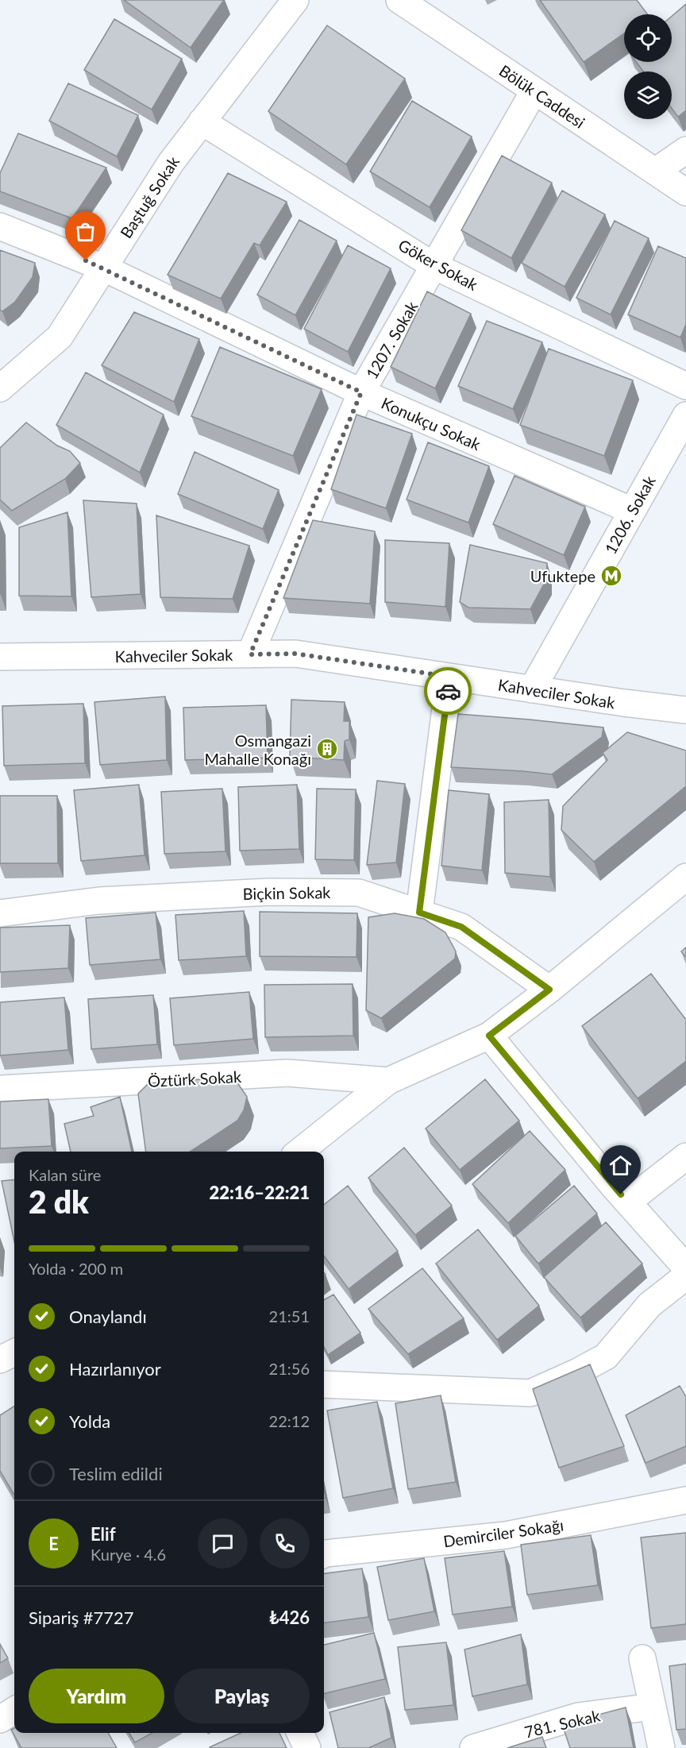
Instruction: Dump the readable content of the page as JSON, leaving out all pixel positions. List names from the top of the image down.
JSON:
{
  "streets": {
    "street": [
      "Bölük Caddesi",
      "Baştuğ Sokak",
      "Göker Sokak",
      "1207. Sokak",
      "Konukçu Sokak",
      "1206. Sokak",
      "Kahveciler Sokak",
      "Biçkin Sokak",
      "Öztürk Sokak",
      "Demirciler Sokağı",
      "781. Sokak"
    ]
  },
  "crossings": [
    ["Bölük Caddesi", "1207. Sokak"],
    ["Baştuğ Sokak", "Göker Sokak"],
    ["Baştuğ Sokak", "Konukçu Sokak"],
    ["Göker Sokak", "1207. Sokak"],
    ["1207. Sokak", "Konukçu Sokak"],
    ["1207. Sokak", "Kahveciler Sokak"],
    ["Konukçu Sokak", "1206. Sokak"],
    ["1206. Sokak", "Kahveciler Sokak"]
  ],
  "places": {
    "metro station": ["Ufuktepe"],
    "building": ["Osmangazi Mahalle Konağı"]
  },
  "page": {
    "heading": ["2 dk", "Kalan süre", "22:16–22:21"],
    "panel": [
      "Elif",
      "Kurye · 4.6",
      "Sipariş #7727",
      "₺426"
    ],
    "bar": "Yolda · 200 m",
    "list": [
      ["Onaylandı", "21:51"],
      ["Hazırlanıyor", "21:56"],
      ["Yolda", "22:12"],
      "Teslim edildi"
    ],
    "round": "E",
    "buttons": ["Yardım", "Paylaş"]
  }
}
